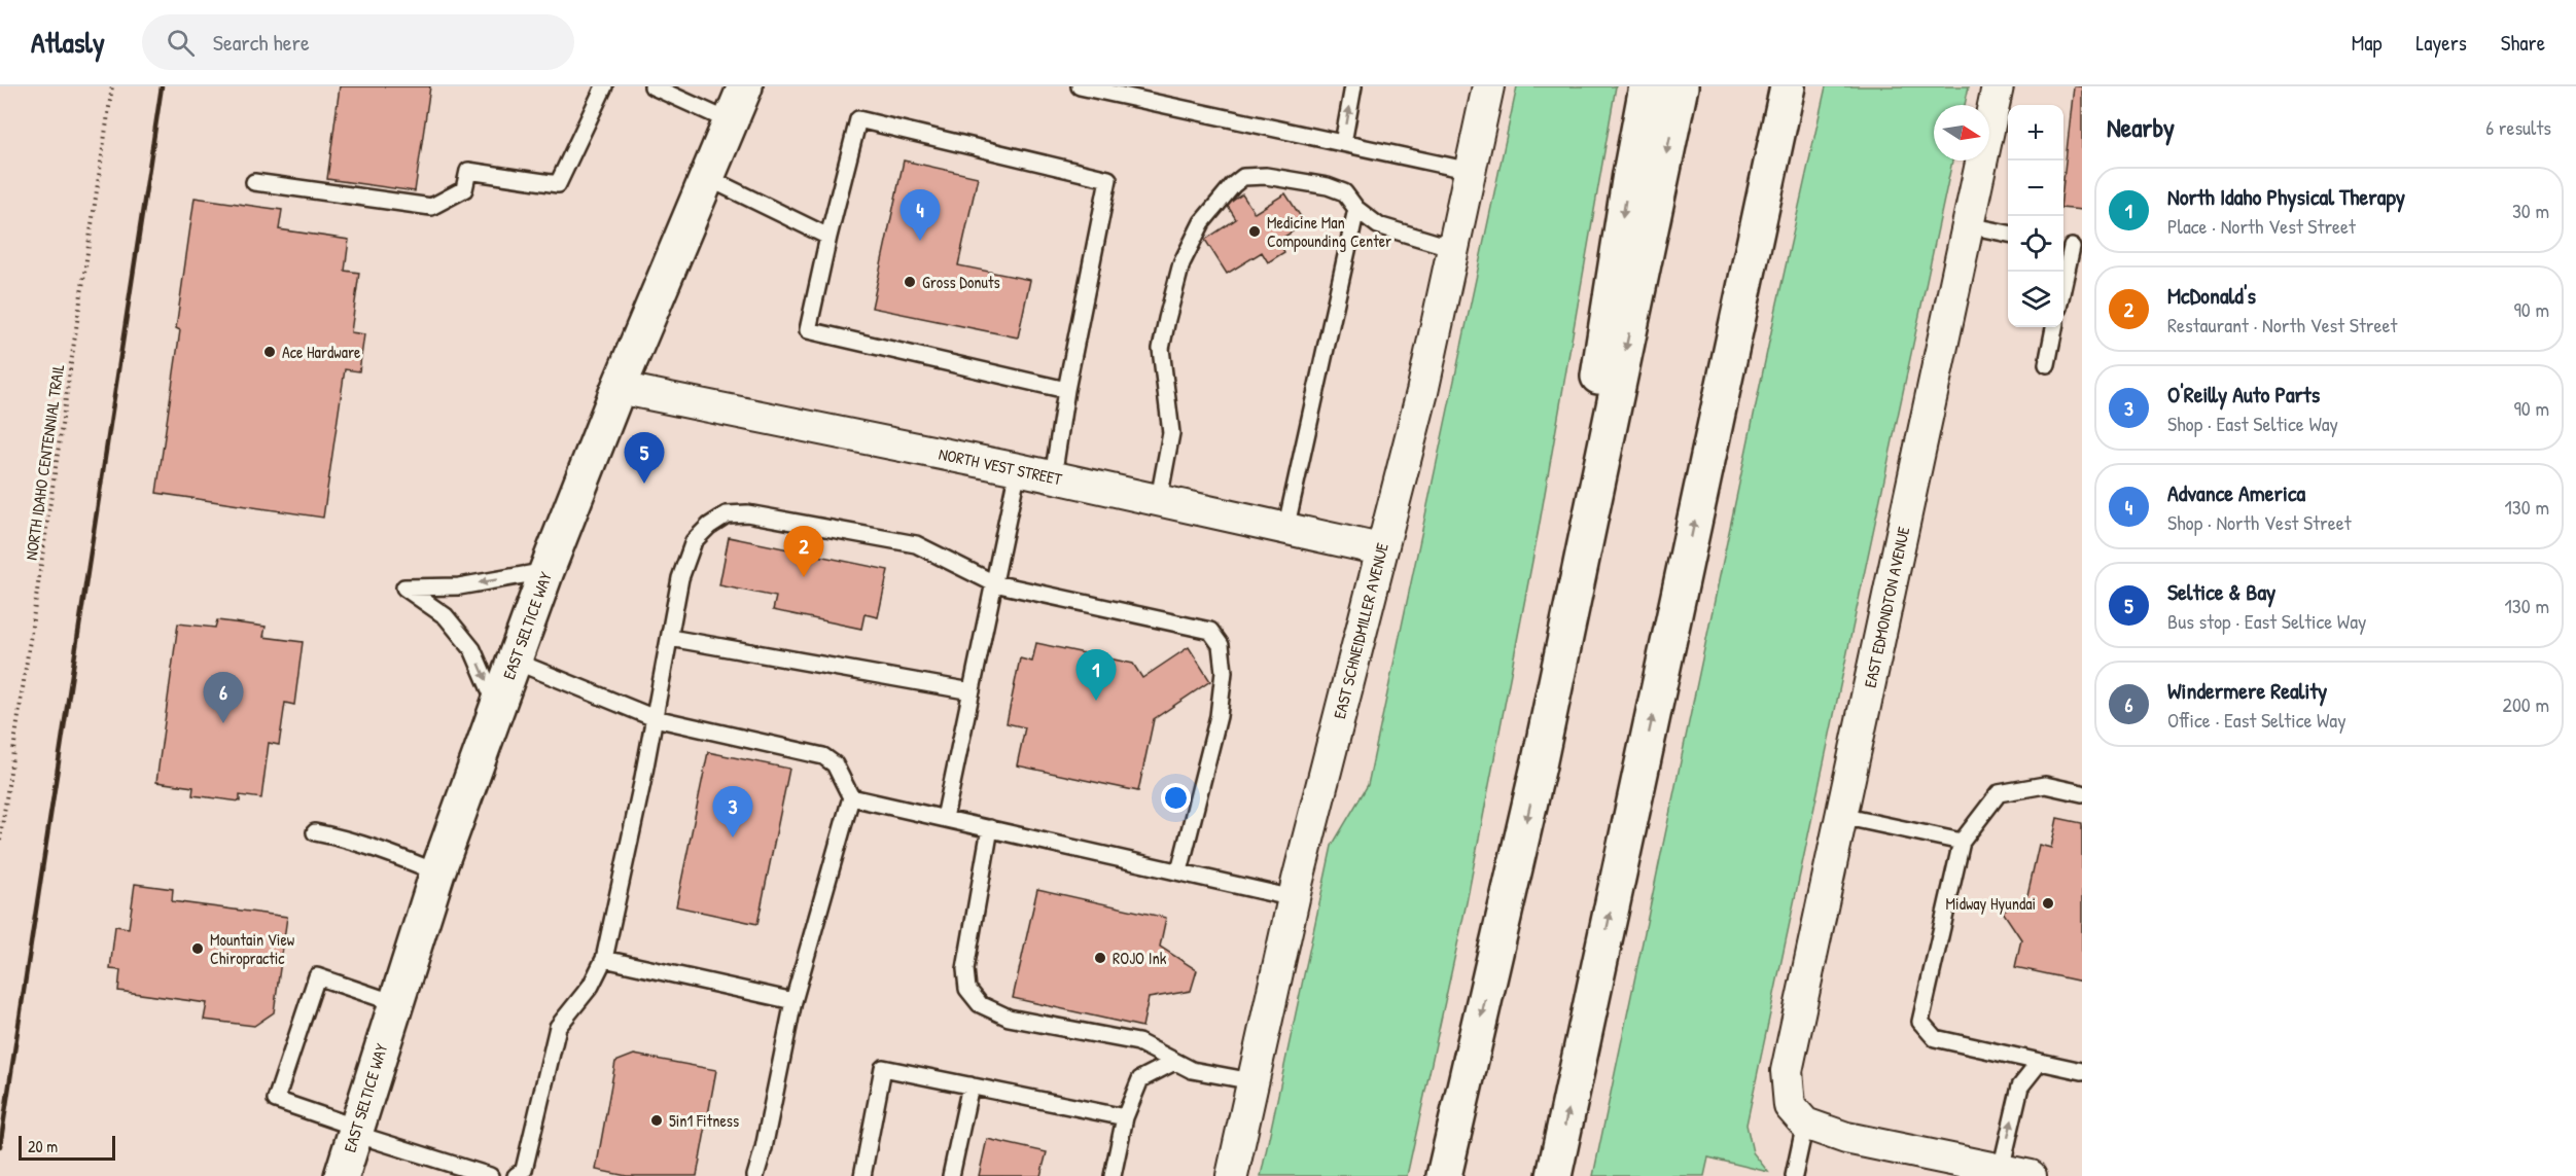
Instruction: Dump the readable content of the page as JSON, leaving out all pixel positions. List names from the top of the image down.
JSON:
{
  "streets": {
    "main road": ["EAST SELTICE WAY"],
    "street": ["NORTH VEST STREET", "EAST EDMONDTON AVENUE", "EAST SCHNEIDMILLER AVENUE"],
    "path": ["NORTH IDAHO CENTENNIAL TRAIL"]
  },
  "crossings": [
    ["NORTH VEST STREET", "EAST SELTICE WAY"],
    ["NORTH VEST STREET", "EAST SCHNEIDMILLER AVENUE"]
  ],
  "places": [
    "Medicine Man Compounding Center",
    "Gross Donuts",
    "Ace Hardware",
    "Midway Hyundai",
    "Mountain View Chiropractic",
    "ROJO Ink",
    "5in1 Fitness"
  ],
  "scale_bar": "20 m",
  "north": "right",
  "page": {
    "header": "Atlasly",
    "search": "Search here",
    "nav": ["Map", "Layers", "Share"],
    "heading": ["Nearby", "6 results"],
    "map_buttons": ["+", "−"],
    "list": [
      {
        "mark": "1",
        "name": "North Idaho Physical Therapy",
        "note": "Place · North Vest Street",
        "value": "30 m"
      },
      {
        "mark": "2",
        "name": "McDonald's",
        "note": "Restaurant · North Vest Street",
        "value": "90 m"
      },
      {
        "mark": "3",
        "name": "O'Reilly Auto Parts",
        "note": "Shop · East Seltice Way",
        "value": "90 m"
      },
      {
        "mark": "4",
        "name": "Advance America",
        "note": "Shop · North Vest Street",
        "value": "130 m"
      },
      {
        "mark": "5",
        "name": "Seltice & Bay",
        "note": "Bus stop · East Seltice Way",
        "value": "130 m"
      },
      {
        "mark": "6",
        "name": "Windermere Reality",
        "note": "Office · East Seltice Way",
        "value": "200 m"
      }
    ],
    "pins": [
      "4",
      "5",
      "2",
      "1",
      "6",
      "3"
    ],
    "scale": "20 m"
  }
}
